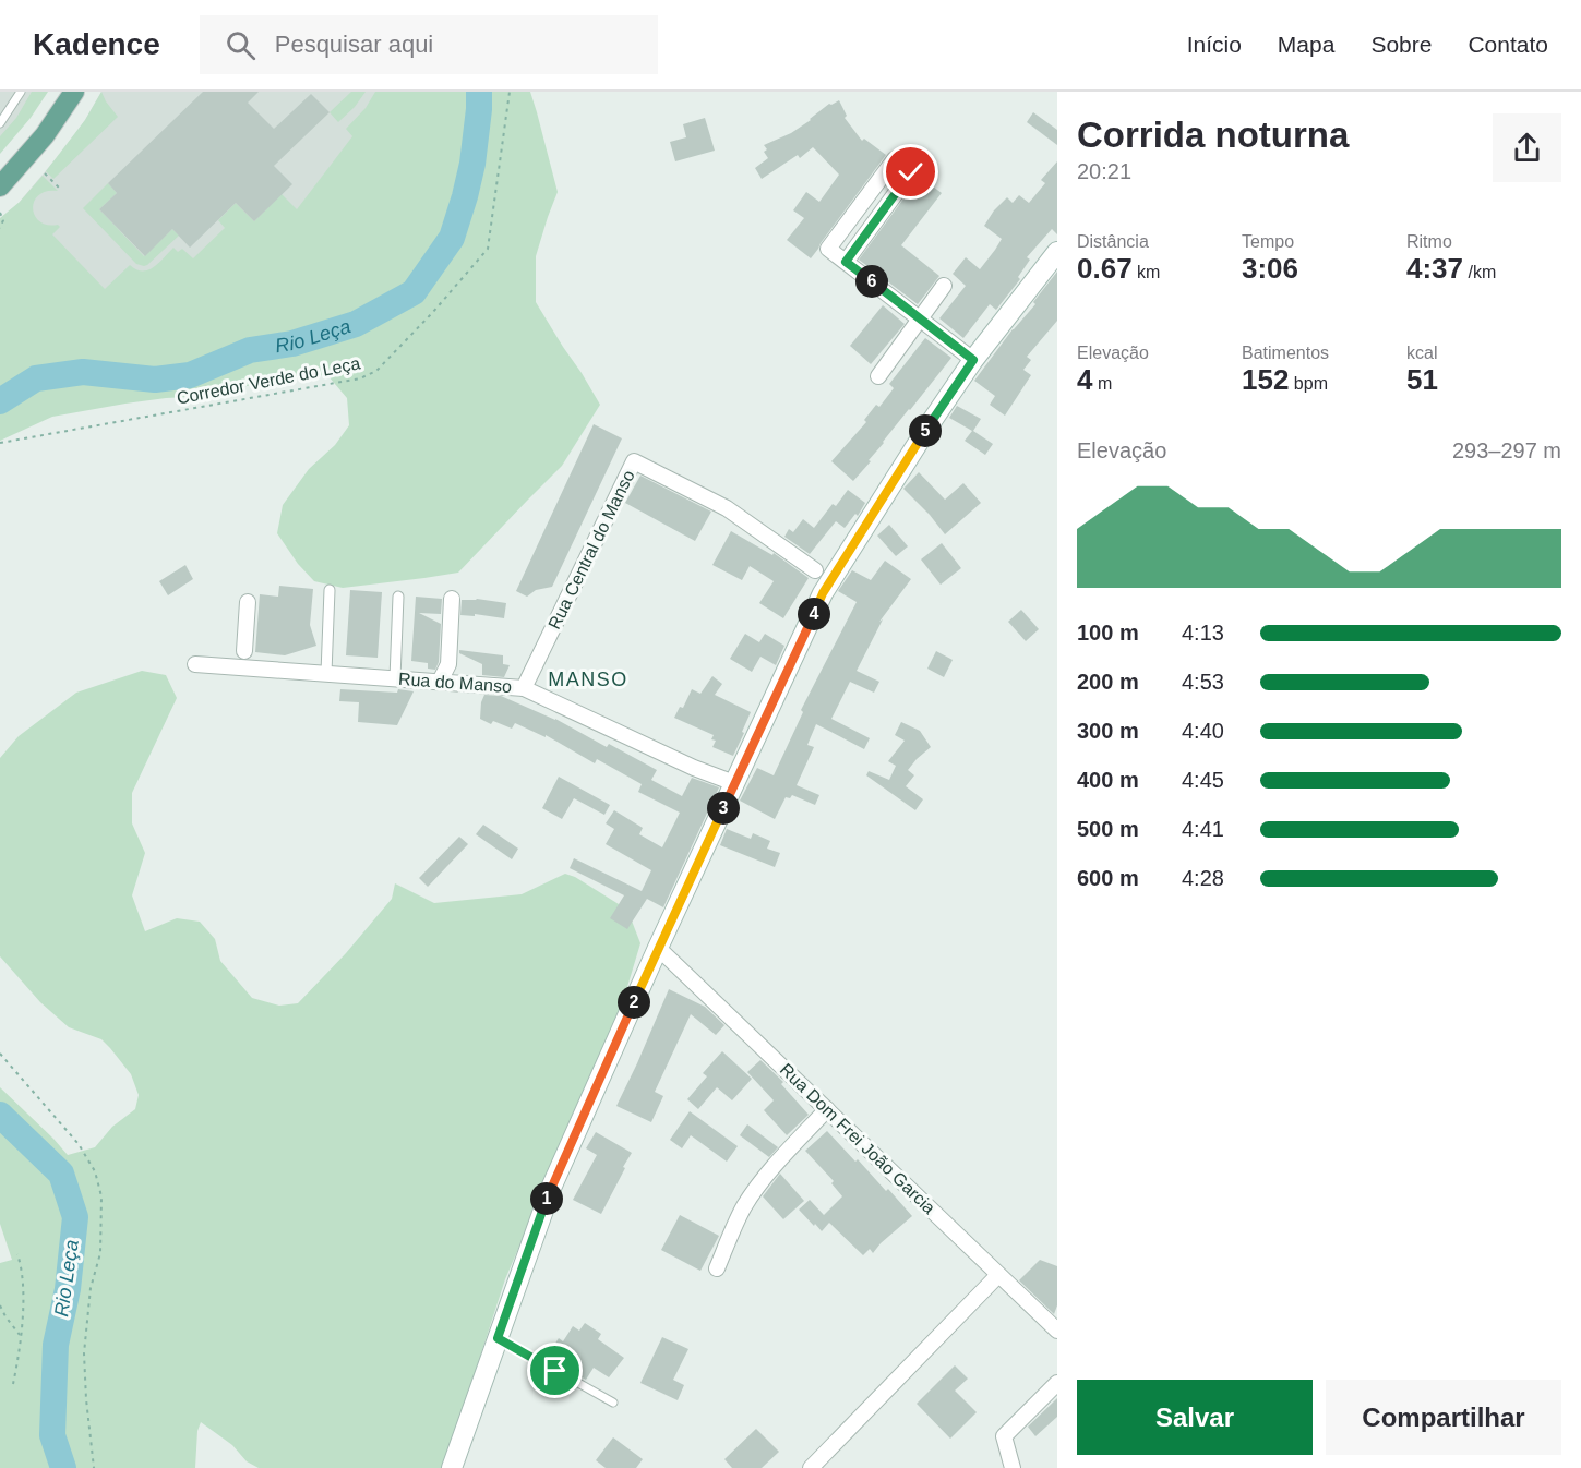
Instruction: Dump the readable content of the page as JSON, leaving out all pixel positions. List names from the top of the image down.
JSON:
{
  "streets": {
    "street": ["Rua Central do Manso", "Rua do Manso", "Rua Dom Frei João Garcia"],
    "path": ["Corredor Verde do Leça"]
  },
  "crossings": [
    ["Rua Central do Manso", "Rua do Manso"]
  ],
  "districts": ["MANSO"],
  "water": ["Rio Leça"],
  "page": {
    "header": "Kadence",
    "search": "Pesquisar aqui",
    "nav": [
      "Início",
      "Mapa",
      "Sobre",
      "Contato"
    ],
    "heading": ["Corrida noturna", "20:21"],
    "stats": [
      ["Distância", "0.67 km"],
      ["Tempo", "3:06"],
      ["Ritmo", "4:37 /km"],
      ["Elevação", "4 m"],
      ["Batimentos", "152 bpm"],
      ["kcal", "51"]
    ],
    "pins": [
      "6",
      "5",
      "4",
      "3",
      "2",
      "1"
    ],
    "chart": ["Elevação", "293–297 m"],
    "list": [
      {
        "name": "100 m",
        "note": "4:13"
      },
      {
        "name": "200 m",
        "note": "4:53"
      },
      {
        "name": "300 m",
        "note": "4:40"
      },
      {
        "name": "400 m",
        "note": "4:45"
      },
      {
        "name": "500 m",
        "note": "4:41"
      },
      {
        "name": "600 m",
        "note": "4:28"
      }
    ],
    "buttons": ["Salvar", "Compartilhar"]
  }
}
